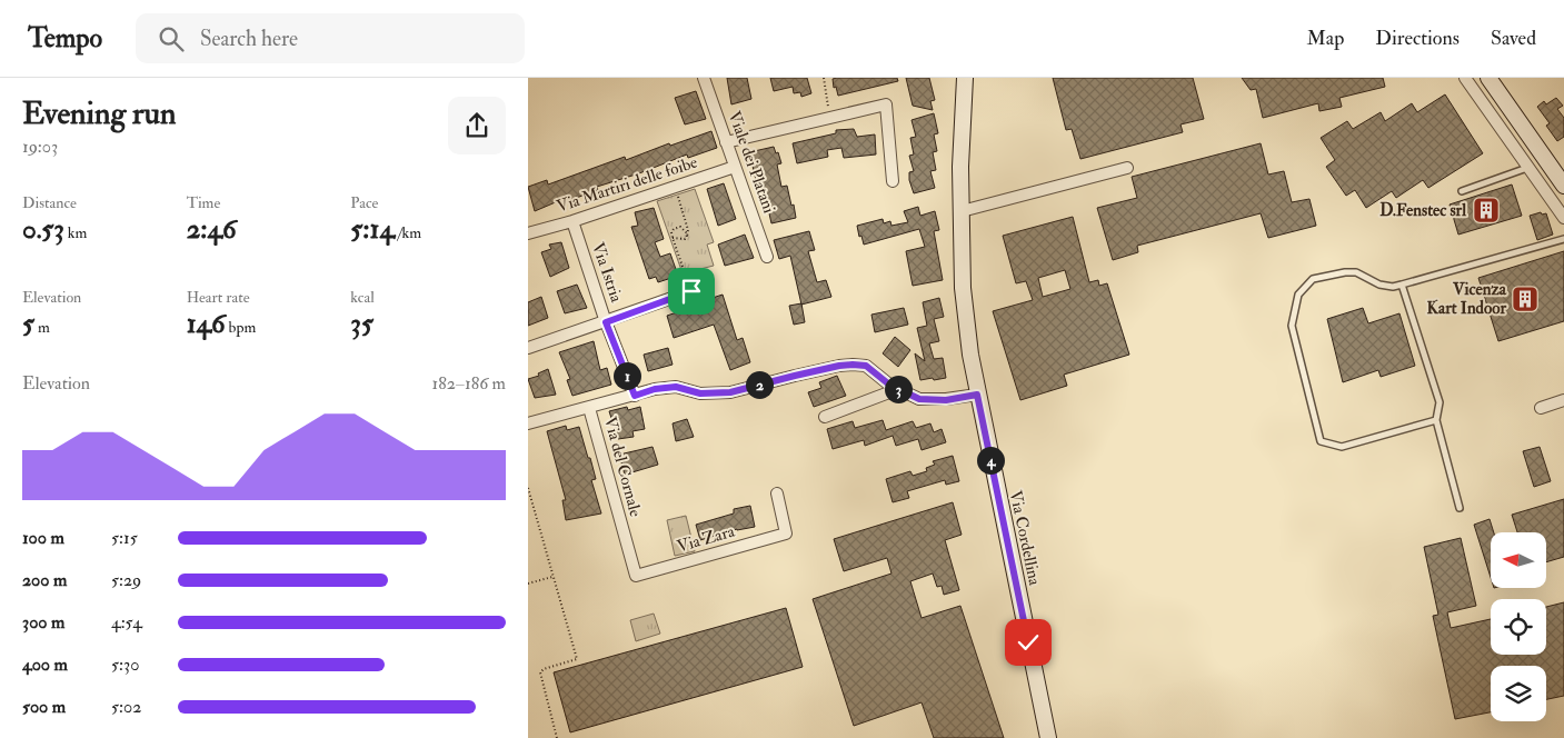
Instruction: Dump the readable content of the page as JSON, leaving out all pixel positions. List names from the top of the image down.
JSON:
{
  "streets": {
    "street": [
      "Viale dei Platani",
      "Via Martiri delle foibe",
      "Via Istria",
      "Via del Cornale",
      "Via Cordellina",
      "Via Zara"
    ]
  },
  "crossings": [
    ["Viale dei Platani", "Via Martiri delle foibe"],
    ["Via Martiri delle foibe", "Via Istria"],
    ["Via Istria", "Via del Cornale"],
    ["Via del Cornale", "Via Cordellina"],
    ["Via del Cornale", "Via Zara"]
  ],
  "places": {
    "building": ["D.Fenstec srl", "Vicenza Kart Indoor"]
  },
  "north": "left",
  "page": {
    "header": "Tempo",
    "search": "Search here",
    "nav": ["Map", "Directions", "Saved"],
    "heading": ["Evening run", "19:03"],
    "stats": [
      ["Distance", "0.53 km"],
      ["Time", "2:46"],
      ["Pace", "5:14 /km"],
      ["Elevation", "5 m"],
      ["Heart rate", "146 bpm"],
      ["kcal", "35"]
    ],
    "chart": ["Elevation", "182–186 m"],
    "pins": [
      "1",
      "2",
      "3",
      "4"
    ],
    "list": [
      {
        "name": "100 m",
        "note": "5:15"
      },
      {
        "name": "200 m",
        "note": "5:29"
      },
      {
        "name": "300 m",
        "note": "4:54"
      },
      {
        "name": "400 m",
        "note": "5:30"
      },
      {
        "name": "500 m",
        "note": "5:02"
      }
    ]
  }
}
